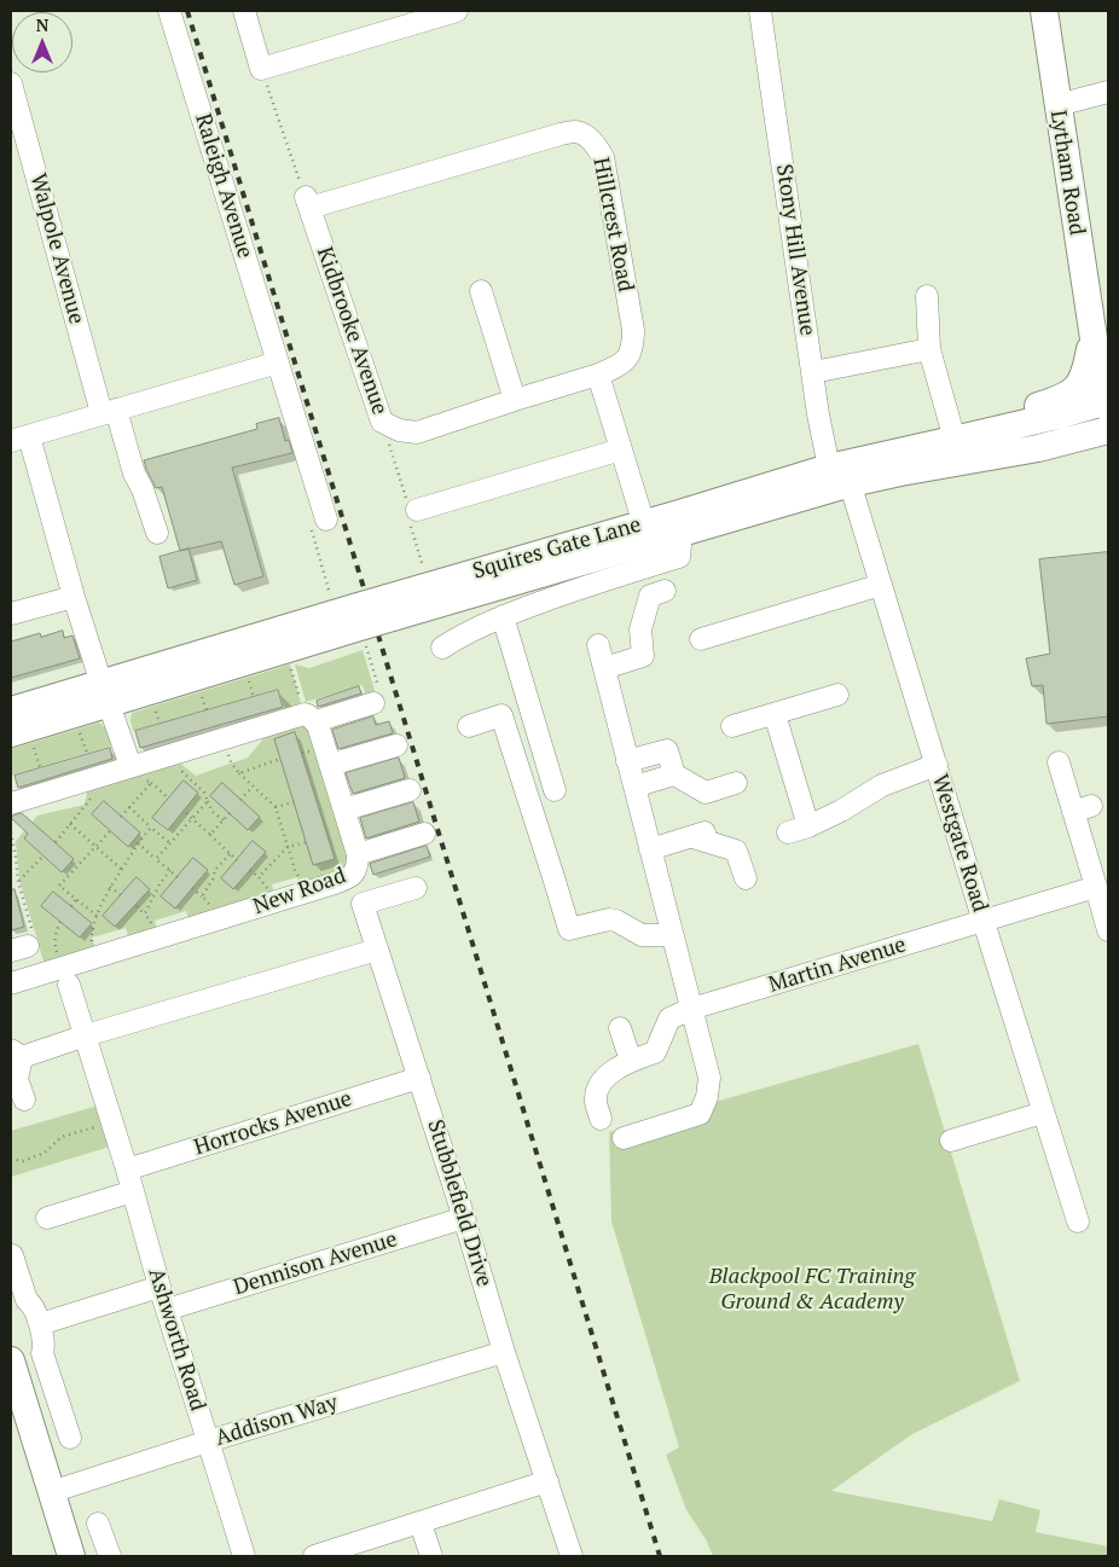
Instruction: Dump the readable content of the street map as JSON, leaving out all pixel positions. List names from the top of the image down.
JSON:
{
  "streets": {
    "main road": ["Lytham Road", "Squires Gate Lane"],
    "street": [
      "Raleigh Avenue",
      "Hillcrest Road",
      "Walpole Avenue",
      "Stony Hill Avenue",
      "Kidbrooke Avenue",
      "Westgate Road",
      "New Road",
      "Martin Avenue",
      "Horrocks Avenue",
      "Stubblefield Drive",
      "Dennison Avenue",
      "Ashworth Road",
      "Addison Way"
    ]
  },
  "crossings": [
    ["Lytham Road", "Squires Gate Lane"],
    ["Hillcrest Road", "Kidbrooke Avenue"],
    ["Stony Hill Avenue", "Squires Gate Lane"],
    ["Stony Hill Avenue", "Westgate Road"],
    ["Squires Gate Lane", "Westgate Road"],
    ["Westgate Road", "Martin Avenue"],
    ["New Road", "Ashworth Road"],
    ["Horrocks Avenue", "Stubblefield Drive"],
    ["Horrocks Avenue", "Ashworth Road"],
    ["Stubblefield Drive", "Dennison Avenue"],
    ["Stubblefield Drive", "Addison Way"],
    ["Dennison Avenue", "Ashworth Road"],
    ["Ashworth Road", "Addison Way"]
  ],
  "parks": ["Blackpool FC Training Ground & Academy"],
  "north": "top"
}
